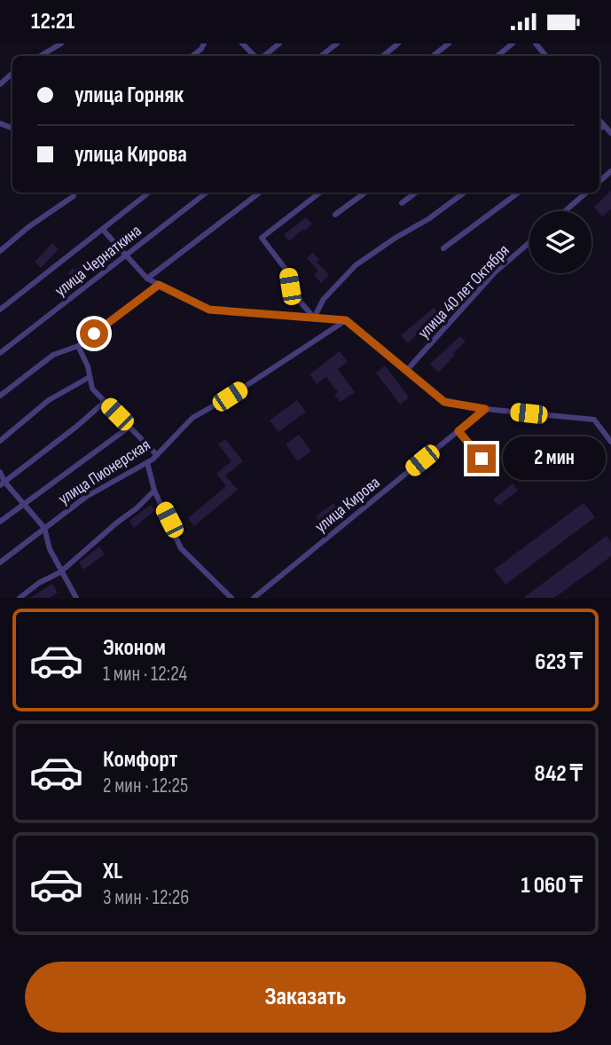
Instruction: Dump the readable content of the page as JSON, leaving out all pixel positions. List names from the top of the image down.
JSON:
{
  "streets": {
    "street": [
      "улица Чернаткина",
      "улица 40 лет Октября",
      "улица Пионерская",
      "улица Кирова"
    ]
  },
  "page": {
    "status": "12:21",
    "banner": ["улица Горняк", "улица Кирова"],
    "bubble": "2 мин",
    "list": [
      {
        "name": "Эконом",
        "note": "1 мин · 12:24",
        "value": "623 ₸"
      },
      {
        "name": "Комфорт",
        "note": "2 мин · 12:25",
        "value": "842 ₸"
      },
      {
        "name": "XL",
        "note": "3 мин · 12:26",
        "value": "1 060 ₸"
      }
    ],
    "buttons": "Заказать"
  }
}
